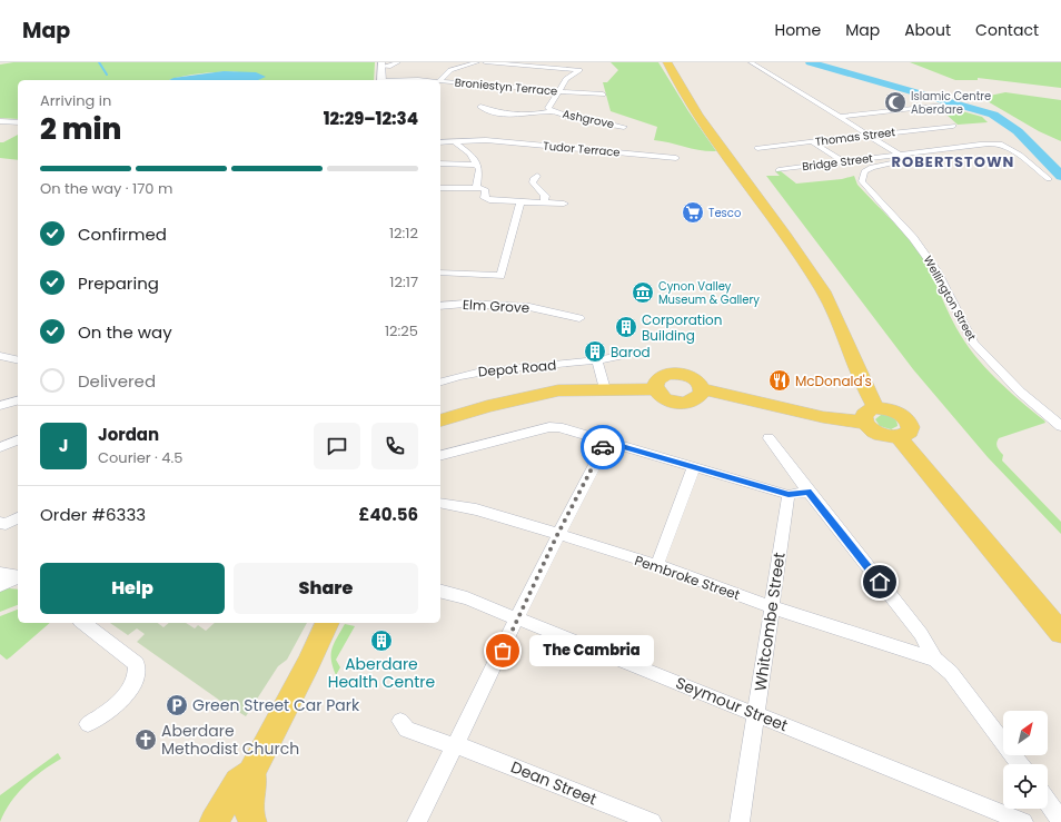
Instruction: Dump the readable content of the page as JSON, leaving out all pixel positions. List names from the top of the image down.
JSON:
{
  "streets": {
    "street": [
      "Broniestyn Terrace",
      "Ashgrove",
      "Thomas Street",
      "Tudor Terrace",
      "Bridge Street",
      "Wellington Street",
      "Elm Grove",
      "Depot Road",
      "Pembroke Street",
      "Whitcombe Street",
      "Seymour Street",
      "Dean Street"
    ]
  },
  "crossings": [
    ["Broniestyn Terrace", "Ashgrove"],
    ["Bridge Street", "Wellington Street"],
    ["Pembroke Street", "Whitcombe Street"],
    ["Whitcombe Street", "Seymour Street"]
  ],
  "districts": ["ROBERTSTOWN"],
  "places": {
    "mosque": ["Islamic Centre Aberdare"],
    "supermarket": ["Tesco"],
    "museum": ["Cynon Valley Museum & Gallery"],
    "building": ["Corporation Building", "Barod", "Aberdare Health Centre"],
    "restaurant": ["McDonald's"],
    "other": ["The Cambria"],
    "parking": ["Green Street Car Park"],
    "church": ["Aberdare Methodist Church"]
  },
  "north": "top right",
  "page": {
    "header": "Map",
    "nav": [
      "Home",
      "Map",
      "About",
      "Contact"
    ],
    "heading": ["2 min", "Arriving in", "12:29–12:34"],
    "panel": [
      "Jordan",
      "Courier · 4.5",
      "Order #6333",
      "£40.56"
    ],
    "bar": "On the way · 170 m",
    "list": [
      ["Confirmed", "12:12"],
      ["Preparing", "12:17"],
      ["On the way", "12:25"],
      "Delivered"
    ],
    "round": "J",
    "buttons": ["Help", "Share"],
    "bubble": "The Cambria"
  }
}
